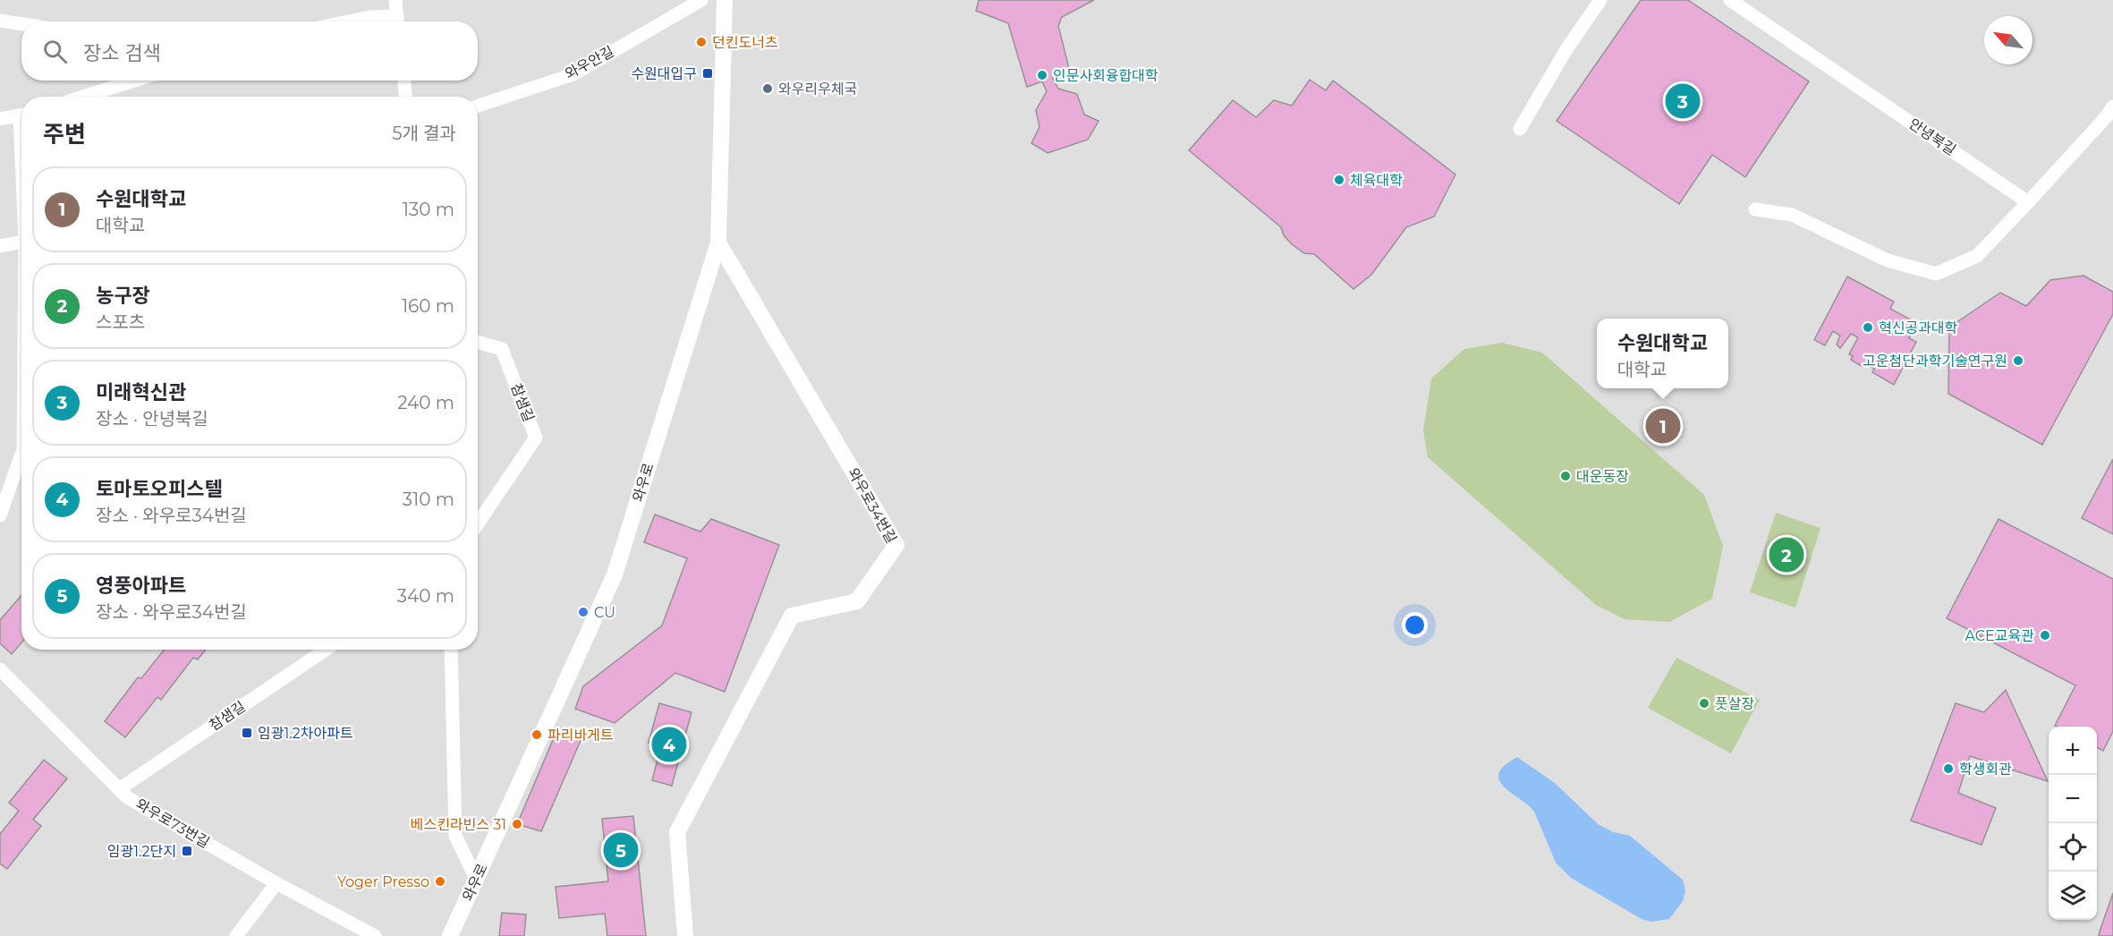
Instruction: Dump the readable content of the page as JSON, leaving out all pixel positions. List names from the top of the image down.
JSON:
{
  "streets": {
    "street": [
      "와우안길",
      "안녕북길",
      "참샘길",
      "와우로",
      "와우로34번길",
      "와우로73번길"
    ]
  },
  "crossings": [
    ["참샘길", "와우로73번길"],
    ["와우로", "와우로34번길"]
  ],
  "places": {
    "other": [
      "던킨도너츠",
      "인문사회융합대학",
      "와우리우체국",
      "체육대학",
      "혁신공과대학",
      "고운첨단과학기술연구원",
      "대운동장",
      "CU",
      "ACE교육관",
      "풋살장",
      "파리바게트",
      "학생회관",
      "베스킨라빈스 31",
      "Yoger Presso"
    ],
    "transit": ["수원대입구", "임광1.2차아파트", "임광1.2단지"]
  },
  "north": "top left",
  "page": {
    "search": "장소 검색",
    "pins": [
      "3",
      "1",
      "2",
      "4",
      "5"
    ],
    "heading": ["주변", "5개 결과"],
    "list": [
      {
        "mark": "1",
        "name": "수원대학교",
        "note": "대학교",
        "value": "130 m"
      },
      {
        "mark": "2",
        "name": "농구장",
        "note": "스포츠",
        "value": "160 m"
      },
      {
        "mark": "3",
        "name": "미래혁신관",
        "note": "장소 · 안녕북길",
        "value": "240 m"
      },
      {
        "mark": "4",
        "name": "토마토오피스텔",
        "note": "장소 · 와우로34번길",
        "value": "310 m"
      },
      {
        "mark": "5",
        "name": "영풍아파트",
        "note": "장소 · 와우로34번길",
        "value": "340 m"
      }
    ],
    "popup": ["수원대학교", "대학교"],
    "map_buttons": ["+", "−"]
  }
}
